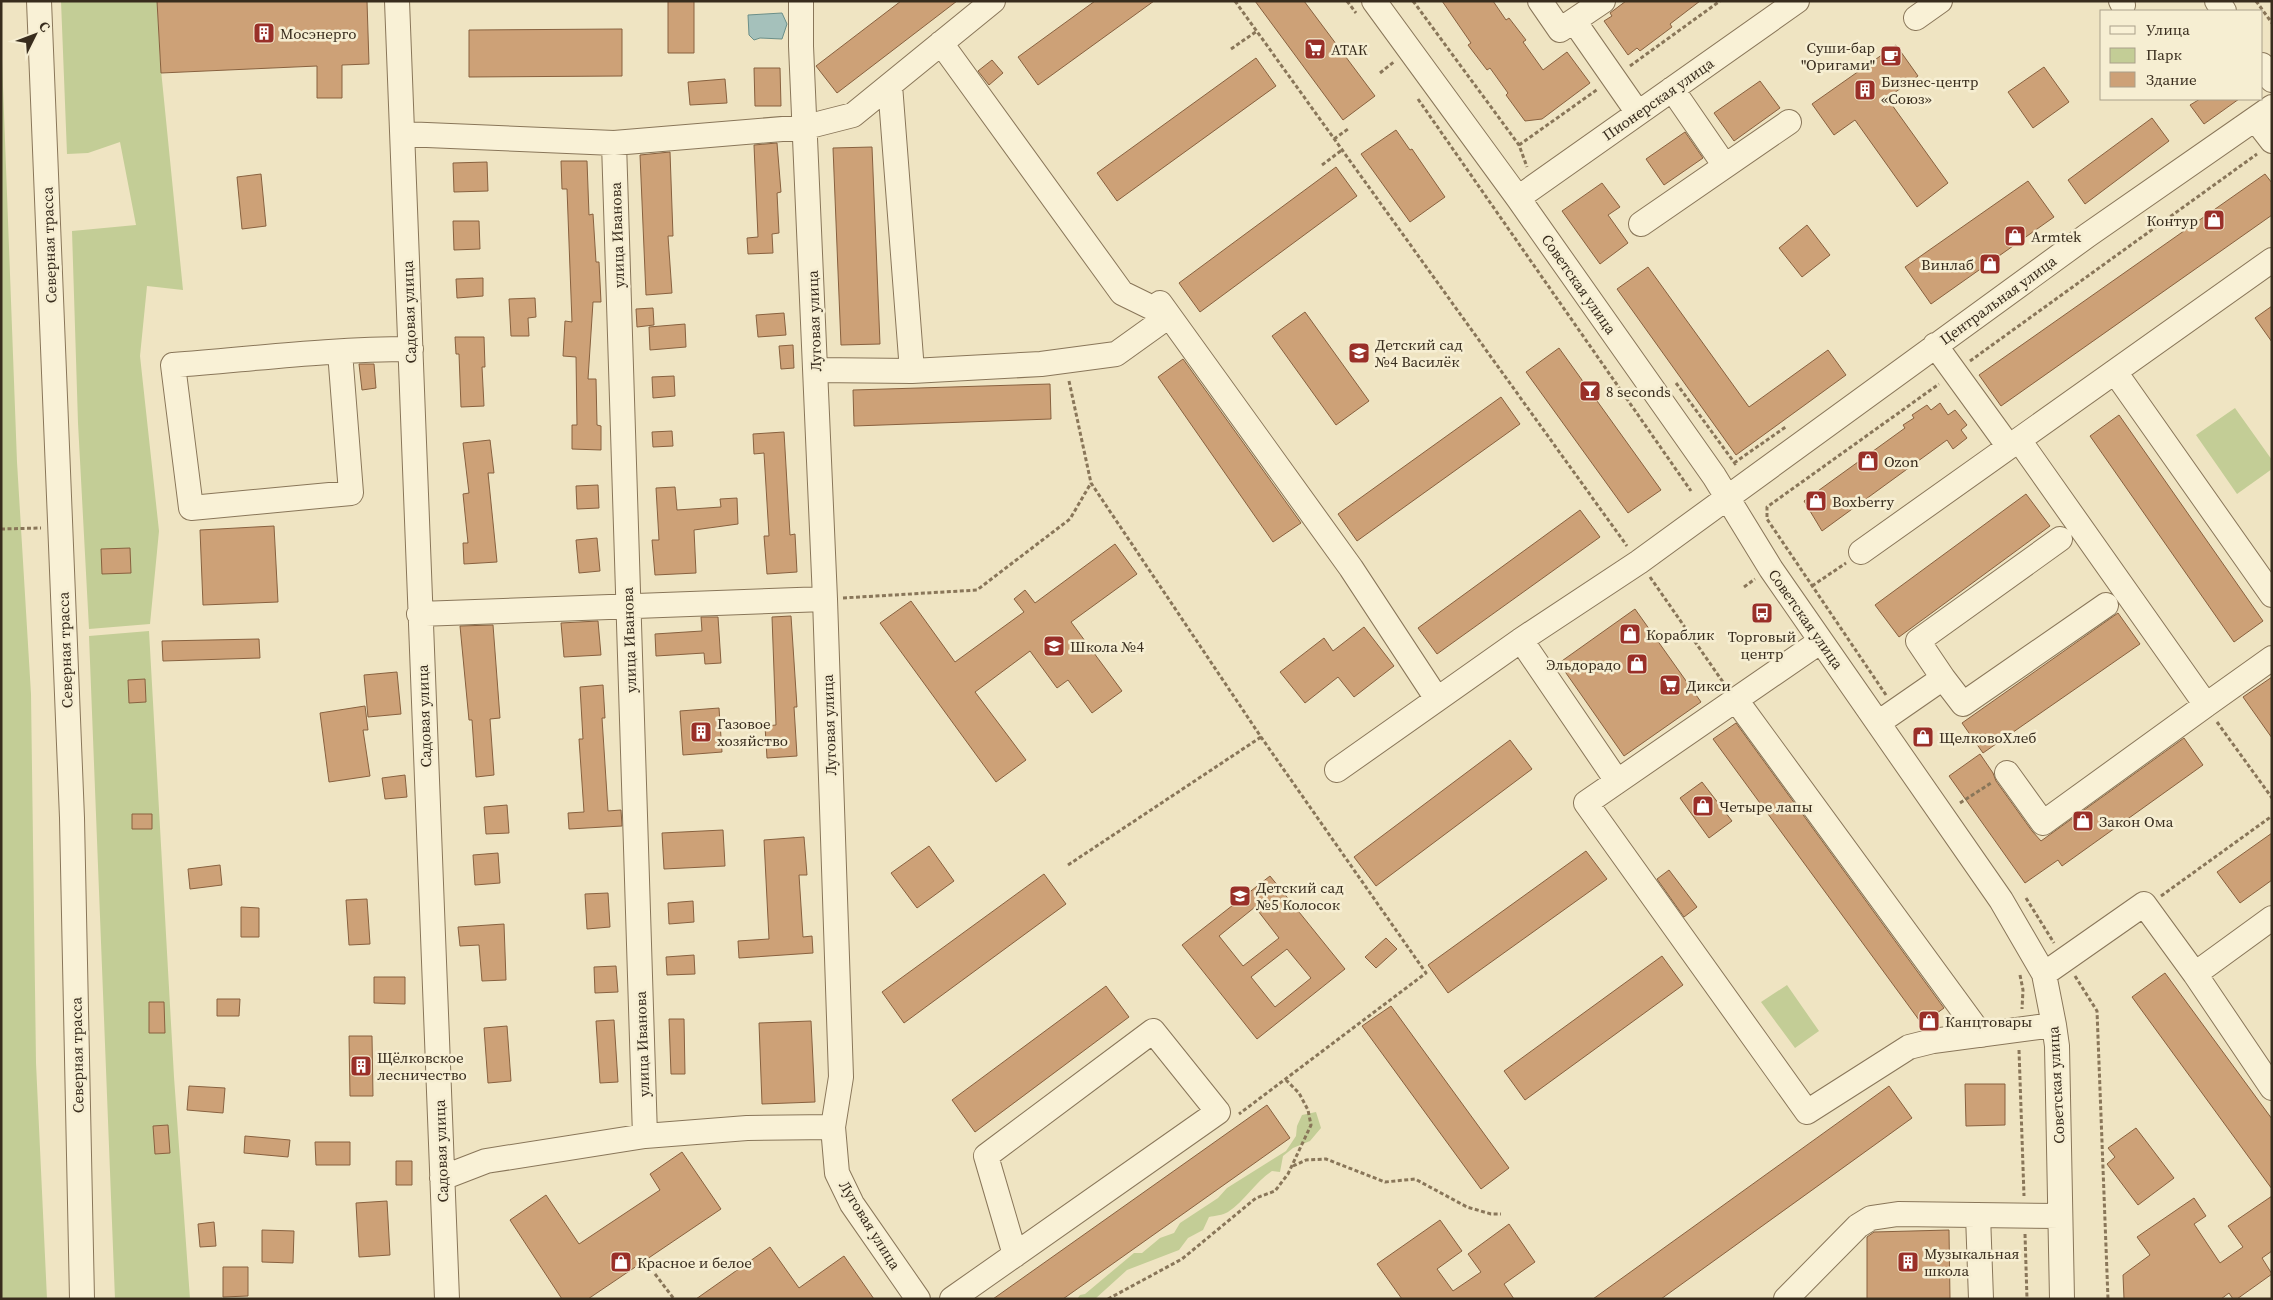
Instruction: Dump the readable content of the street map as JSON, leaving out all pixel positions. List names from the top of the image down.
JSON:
{
  "streets": {
    "street": [
      "Пионерская улица",
      "улица Иванова",
      "Северная трасса",
      "Советская улица",
      "Центральная улица",
      "Садовая улица",
      "Луговая улица"
    ]
  },
  "crossings": [
    ["Пионерская улица", "Советская улица"],
    ["Советская улица", "Центральная улица"]
  ],
  "places": {
    "building": [
      "Мосэнерго",
      "Бизнес-центр «Союз»",
      "Газовое хозяйство",
      "Щёлковское лесничество",
      "Музыкальная школа"
    ],
    "supermarket": ["АТАК", "Дикси"],
    "cafe": ["Суши-бар \"Оригами\""],
    "shop": [
      "Контур",
      "Armtek",
      "Винлаб",
      "Ozon",
      "Boxberry",
      "Кораблик",
      "Эльдорадо",
      "ЩелковоХлеб",
      "Четыре лапы",
      "Закон Ома",
      "Канцтовары",
      "Красное и белое"
    ],
    "school or university": ["Детский сад №4 Василёк", "Школа №4", "Детский сад №5 Колосок"],
    "bar": ["8 seconds"],
    "bus stop": ["Торговый центр"]
  },
  "legend": ["Улица", "Парк", "Здание"],
  "north": "top right"
}
